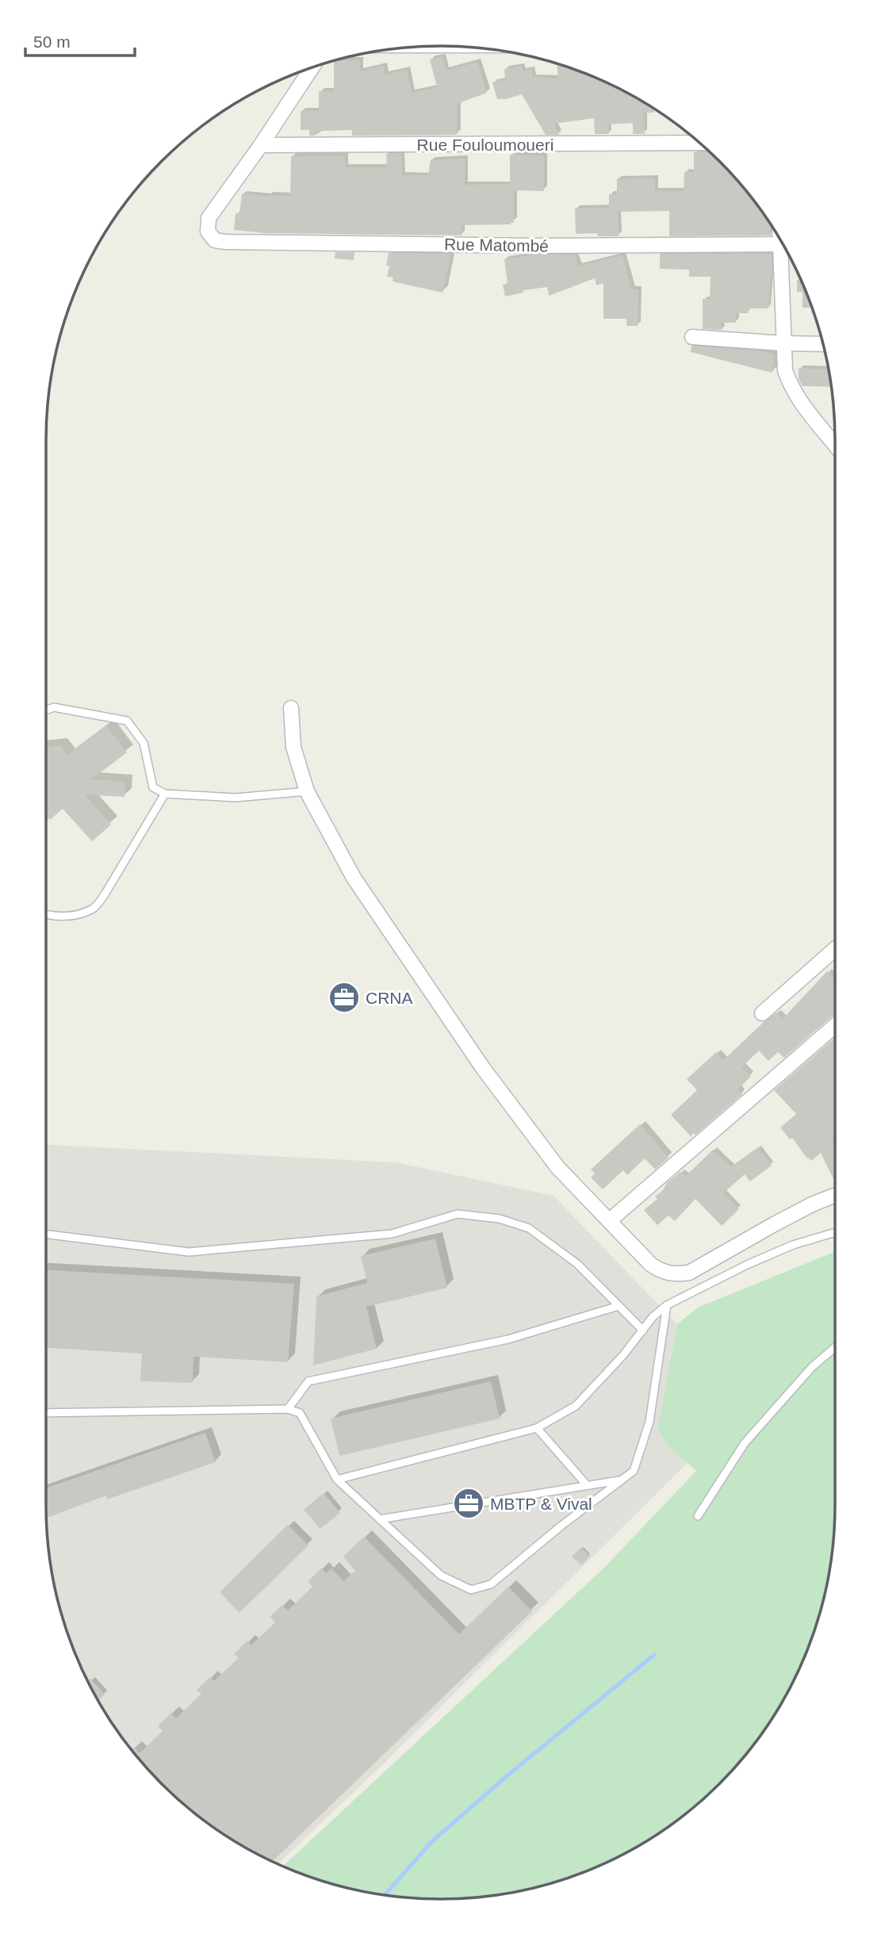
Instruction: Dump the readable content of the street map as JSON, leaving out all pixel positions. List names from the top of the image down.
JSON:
{
  "streets": {
    "street": ["Rue Fouloumoueri", "Rue Matombé"]
  },
  "crossings": [
    ["Rue Fouloumoueri", "Rue Matombé"]
  ],
  "places": {
    "office": ["CRNA", "MBTP & Vival"]
  },
  "scale_bar": "50 m"
}
